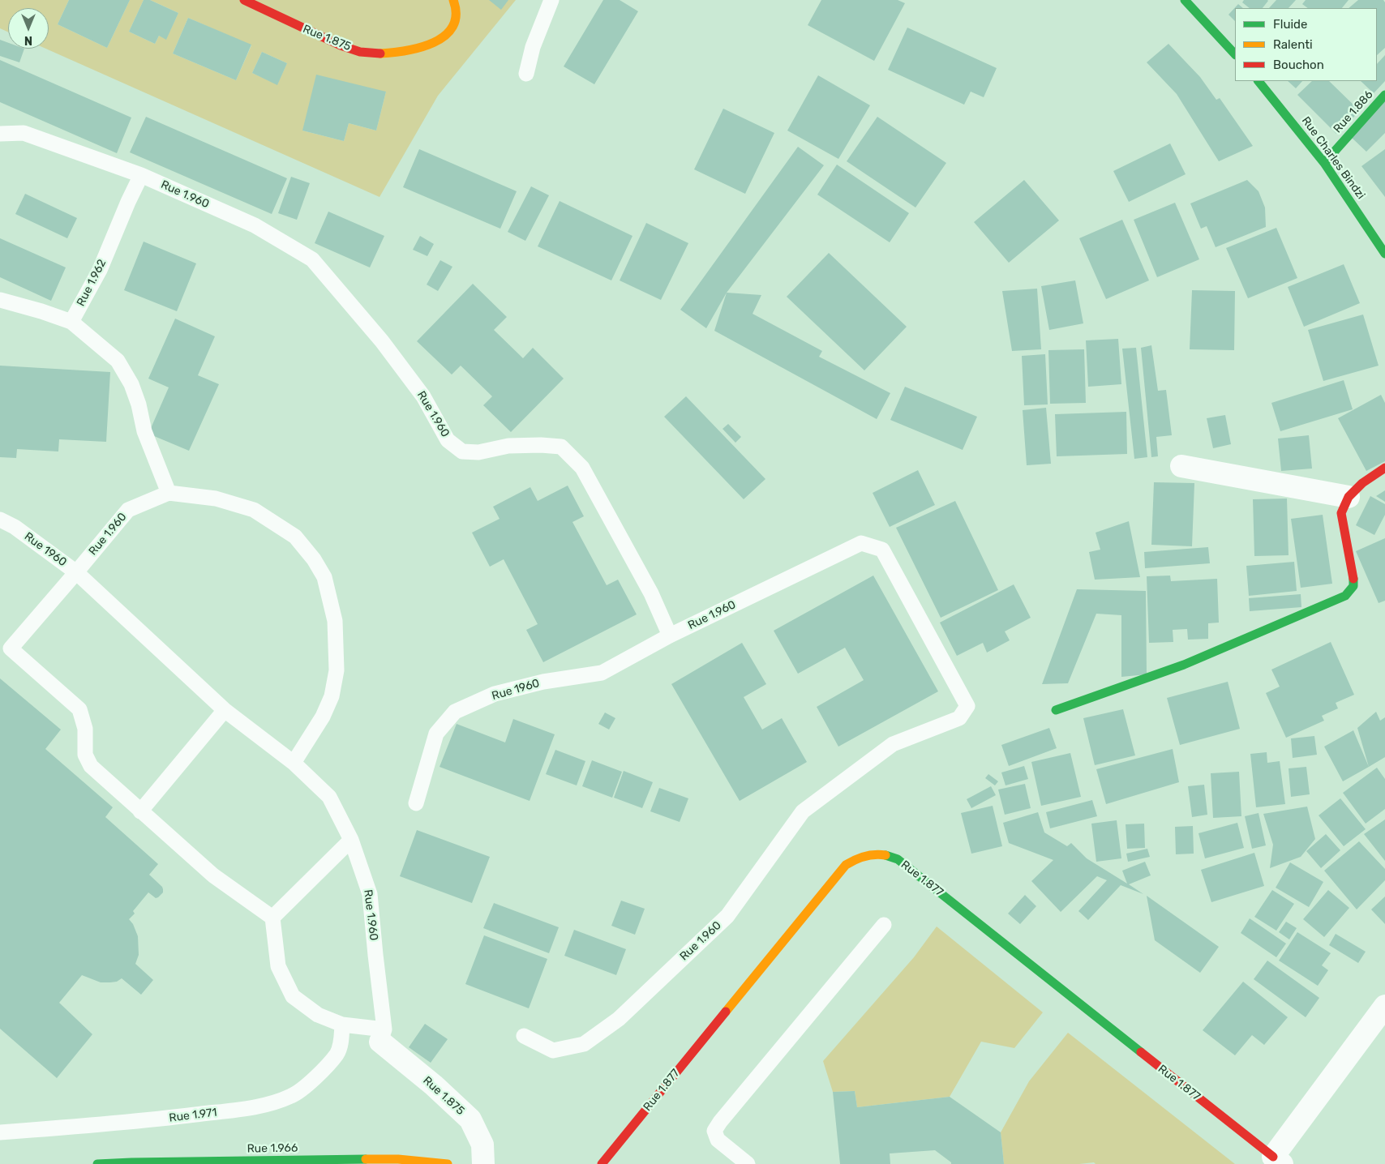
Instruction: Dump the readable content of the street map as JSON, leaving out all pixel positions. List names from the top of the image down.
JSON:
{
  "streets": {
    "street": [
      "Rue 1.875",
      "Rue 1.886",
      "Rue Charles Bindzi",
      "Rue 1.877",
      "Rue 1.966"
    ],
    "lane": [
      "Rue 1.960",
      "Rue 1.962",
      "Rue 1960",
      "Rue 1.971"
    ]
  },
  "crossings": [
    ["Rue 1.875", "Rue 1.960"],
    ["Rue 1.886", "Rue Charles Bindzi"],
    ["Rue 1.960", "Rue 1.962"],
    ["Rue 1.960", "Rue 1960"]
  ],
  "legend": ["Fluide", "Ralenti", "Bouchon"],
  "north": "bottom"
}
